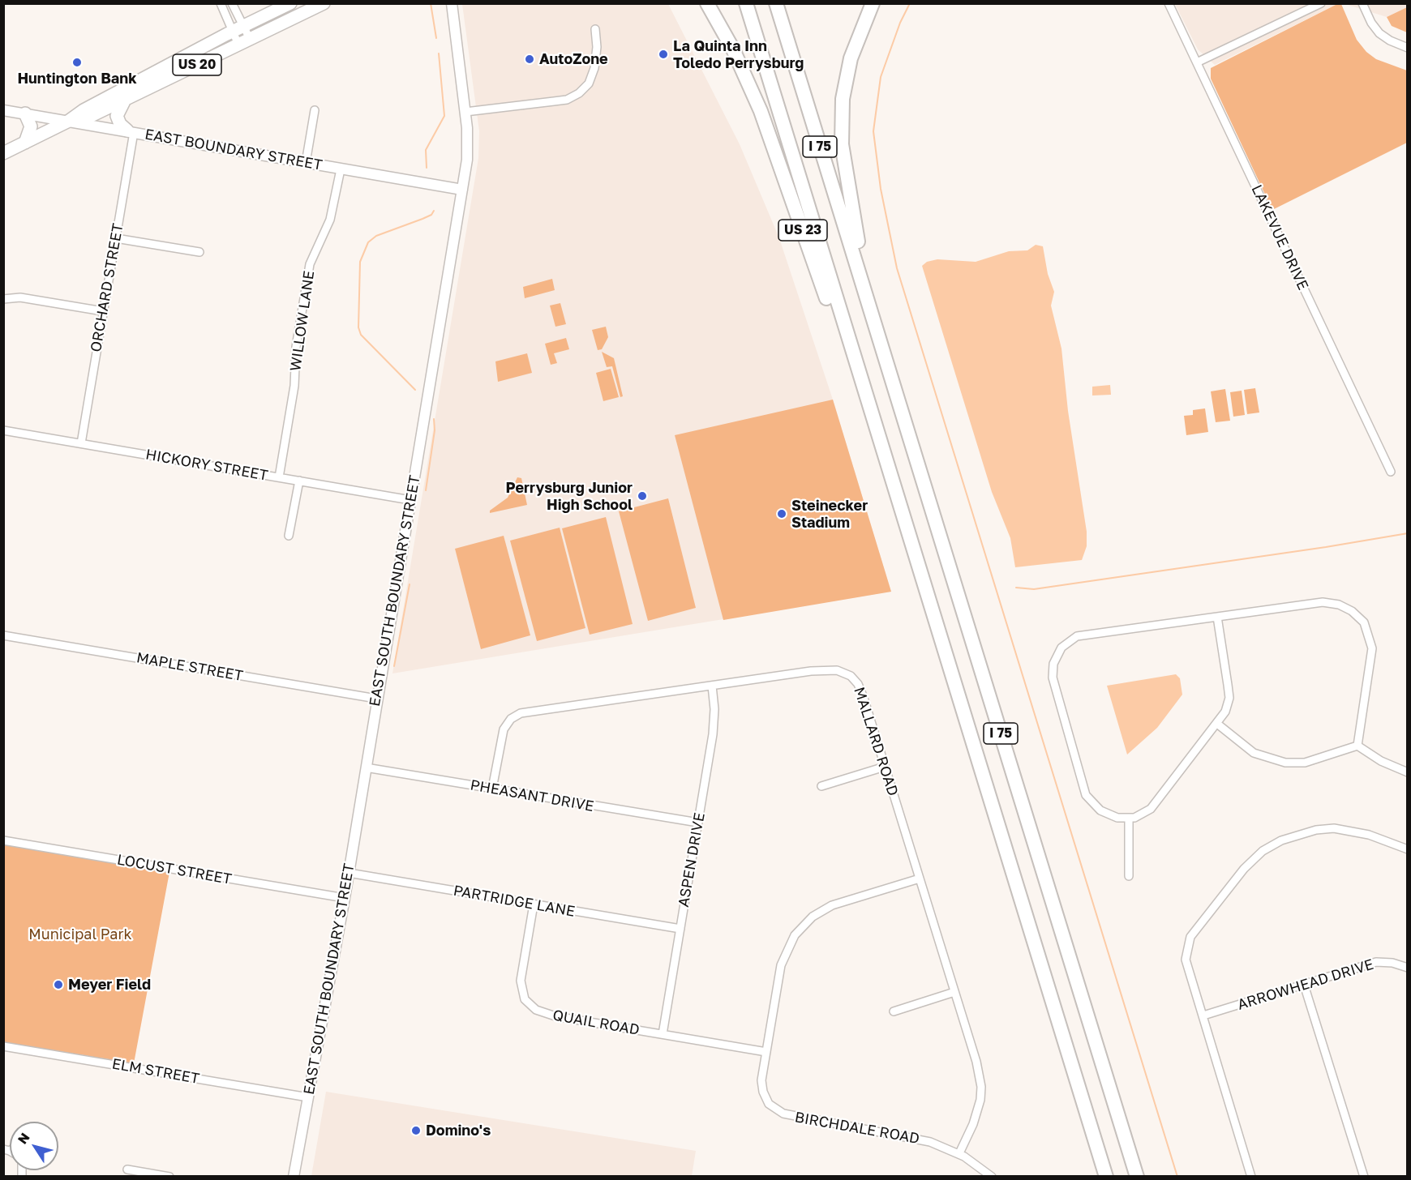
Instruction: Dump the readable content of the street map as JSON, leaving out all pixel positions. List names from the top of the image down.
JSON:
{
  "streets": {
    "highway": ["I 75", "US 23"],
    "main road": ["US 20"],
    "street": [
      "EAST BOUNDARY STREET",
      "LAKEVUE DRIVE",
      "ORCHARD STREET",
      "WILLOW LANE",
      "HICKORY STREET",
      "EAST SOUTH BOUNDARY STREET",
      "MAPLE STREET",
      "MALLARD ROAD",
      "PHEASANT DRIVE",
      "ASPEN DRIVE",
      "LOCUST STREET",
      "PARTRIDGE LANE",
      "ARROWHEAD DRIVE",
      "QUAIL ROAD",
      "ELM STREET",
      "BIRCHDALE ROAD"
    ]
  },
  "crossings": [
    ["US 20", "EAST BOUNDARY STREET"],
    ["I 75", "US 23"],
    ["EAST BOUNDARY STREET", "ORCHARD STREET"],
    ["EAST BOUNDARY STREET", "WILLOW LANE"],
    ["EAST BOUNDARY STREET", "EAST SOUTH BOUNDARY STREET"],
    ["ORCHARD STREET", "HICKORY STREET"],
    ["WILLOW LANE", "HICKORY STREET"],
    ["HICKORY STREET", "EAST SOUTH BOUNDARY STREET"],
    ["EAST SOUTH BOUNDARY STREET", "MAPLE STREET"],
    ["EAST SOUTH BOUNDARY STREET", "PHEASANT DRIVE"],
    ["EAST SOUTH BOUNDARY STREET", "LOCUST STREET"],
    ["EAST SOUTH BOUNDARY STREET", "PARTRIDGE LANE"],
    ["EAST SOUTH BOUNDARY STREET", "ELM STREET"],
    ["MALLARD ROAD", "PHEASANT DRIVE"],
    ["MALLARD ROAD", "ASPEN DRIVE"],
    ["MALLARD ROAD", "BIRCHDALE ROAD"],
    ["PHEASANT DRIVE", "ASPEN DRIVE"],
    ["ASPEN DRIVE", "PARTRIDGE LANE"],
    ["ASPEN DRIVE", "QUAIL ROAD"],
    ["PARTRIDGE LANE", "QUAIL ROAD"],
    ["QUAIL ROAD", "BIRCHDALE ROAD"]
  ],
  "parks": ["Municipal Park"],
  "places": [
    "La Quinta Inn Toledo Perrysburg",
    "AutoZone",
    "Huntington Bank",
    "Perrysburg Junior High School",
    "Steinecker Stadium",
    "Meyer Field",
    "Domino's"
  ],
  "north": "top left"
}
